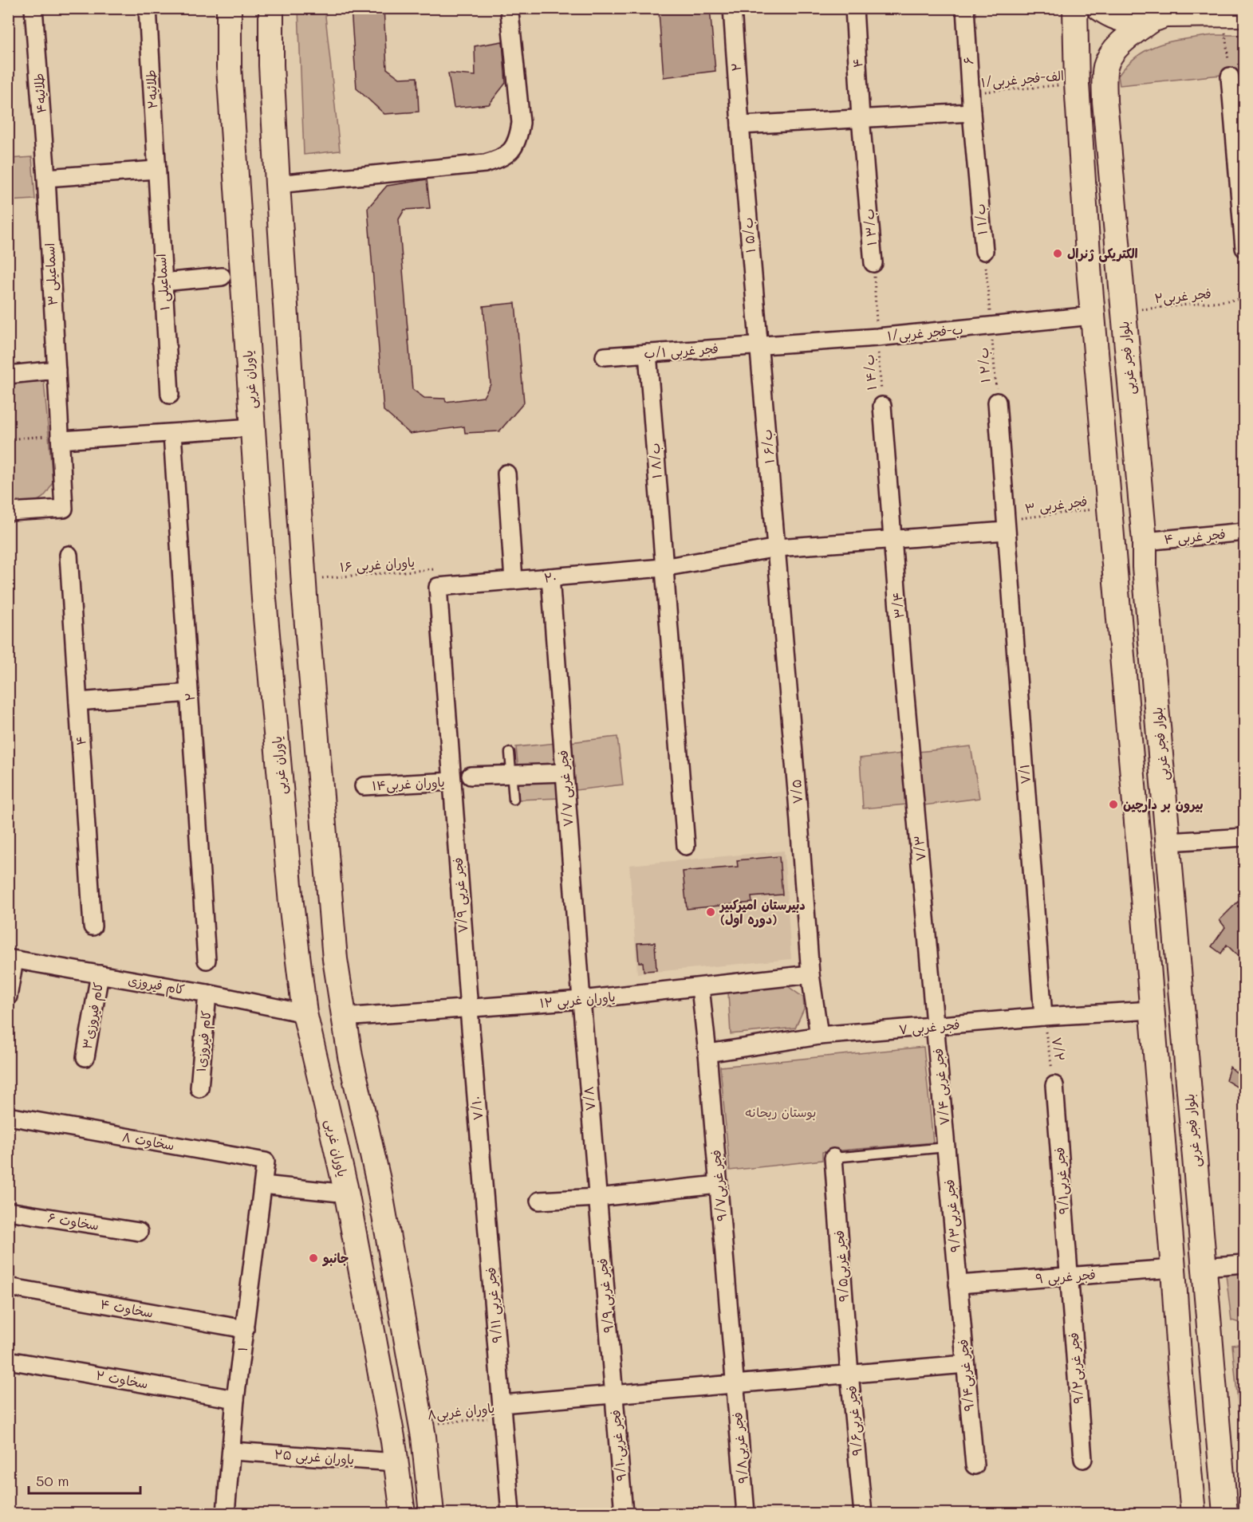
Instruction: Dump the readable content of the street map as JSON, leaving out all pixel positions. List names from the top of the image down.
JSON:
{
  "streets": {
    "main road": ["بلوار فجر غربی", "یاوران غربی"],
    "street": [
      "۶",
      "۴",
      "۲",
      "طلائیه۲",
      "طلائیه۴",
      "۱ ب/۱",
      "۱ ب/۳",
      "۱ ب/۵",
      "اسماعیلی ۳",
      "اسماعیلی ۱",
      "۱/ب-فجر غربی",
      "فجر غربی ۱/ب",
      "۱ ب/۶",
      "۱ ب/۸",
      "۴ فجر غربی",
      "۲۰",
      "۳/۴",
      "۷/۱",
      "یاوران غربی۱۴",
      "۷/۷ فجر غربی",
      "۷/۵",
      "۷/۳",
      "۷/۹ فجر غربی",
      "کام فیروزی",
      "۱۲ یاوران غربی",
      "کام فیروزی۳",
      "۷ فجر غربی",
      "کام فیروزی۱",
      "۷/۴ فجر غربی",
      "۷/۸",
      "۷/۱۰",
      "سخاوت ۸",
      "فجر غربی۹/۱",
      "فجر غربی۹/۷",
      "فجر غربی۹/۳",
      "سخاوت ۶",
      "فجر غربی۹/۵",
      "۹ فجر غربی",
      "۹/۹ فجر غربی",
      "۹/۱۱ فجر غربی",
      "سخاوت ۴",
      "۱",
      "فجر غربی۹/۲",
      "فجر غربی۹/۴",
      "سخاوت ۲",
      "فجر غربی۹/۶",
      "فجر غربی۹/۱۰",
      "فجر غربی۹/۸",
      "یاوران غربی ۲۵"
    ],
    "path": [
      "۱/الف-فجر غربی",
      "فجر غربی۲",
      "۱ ب/۲",
      "۱ ب/۴",
      "۳ فجر غربی",
      "۱۶ یاوران غربی",
      "۷/۲",
      "یاوران غربی۸"
    ]
  },
  "crossings": [
    ["۶", "۱/الف-فجر غربی"],
    ["۶", "۱ ب/۱"],
    ["۴", "۱ ب/۳"],
    ["۲", "۱ ب/۵"],
    ["۱/الف-فجر غربی", "بلوار فجر غربی"],
    ["طلائیه۲", "اسماعیلی ۱"],
    ["طلائیه۴", "اسماعیلی ۳"],
    ["۱ ب/۱", "۱/ب-فجر غربی"],
    ["۱ ب/۱", "۱ ب/۲"],
    ["۱ ب/۳", "۱/ب-فجر غربی"],
    ["۱ ب/۳", "۱ ب/۴"],
    ["۱ ب/۵", "۱/ب-فجر غربی"],
    ["۱ ب/۵", "فجر غربی ۱/ب"],
    ["۱ ب/۵", "۱ ب/۶"],
    ["فجر غربی۲", "بلوار فجر غربی"],
    ["۱/ب-فجر غربی", "فجر غربی ۱/ب"],
    ["۱/ب-فجر غربی", "بلوار فجر غربی"],
    ["۱/ب-فجر غربی", "۱ ب/۲"],
    ["۱/ب-فجر غربی", "۱ ب/۴"],
    ["۱/ب-فجر غربی", "۱ ب/۶"],
    ["فجر غربی ۱/ب", "۱ ب/۶"],
    ["فجر غربی ۱/ب", "۱ ب/۸"],
    ["بلوار فجر غربی", "۳ فجر غربی"],
    ["بلوار فجر غربی", "۴ فجر غربی"],
    ["بلوار فجر غربی", "۷ فجر غربی"],
    ["بلوار فجر غربی", "۹ فجر غربی"],
    ["۱ ب/۲", "۷/۱"],
    ["۱ ب/۴", "۳/۴"],
    ["یاوران غربی", "کام فیروزی"],
    ["یاوران غربی", "یاوران غربی ۲۵"],
    ["۱ ب/۶", "۲۰"],
    ["۱ ب/۶", "۷/۵"],
    ["۱ ب/۸", "۲۰"],
    ["۳ فجر غربی", "۲۰"],
    ["۳ فجر غربی", "۷/۱"],
    ["۱۶ یاوران غربی", "۲۰"],
    ["۱۶ یاوران غربی", "۷/۹ فجر غربی"],
    ["۲۰", "۳/۴"],
    ["۲۰", "۷/۱"],
    ["۲۰", "۷/۷ فجر غربی"],
    ["۲۰", "۷/۵"],
    ["۲۰", "۷/۹ فجر غربی"],
    ["۳/۴", "۷/۳"],
    ["۷/۱", "۷ فجر غربی"],
    ["۷/۱", "۷/۲"],
    ["یاوران غربی۱۴", "۷/۹ فجر غربی"],
    ["۷/۷ فجر غربی", "۱۲ یاوران غربی"],
    ["۷/۷ فجر غربی", "۷/۸"],
    ["۷/۵", "۱۲ یاوران غربی"],
    ["۷/۵", "۷ فجر غربی"],
    ["۷/۳", "۷ فجر غربی"],
    ["۷/۳", "۷/۴ فجر غربی"],
    ["۷/۹ فجر غربی", "۱۲ یاوران غربی"],
    ["۷/۹ فجر غربی", "۷/۱۰"],
    ["کام فیروزی", "کام فیروزی۳"],
    ["کام فیروزی", "کام فیروزی۱"],
    ["۱۲ یاوران غربی", "۷/۸"],
    ["۱۲ یاوران غربی", "۷/۱۰"],
    ["۱۲ یاوران غربی", "فجر غربی۹/۷"],
    ["۷ فجر غربی", "۷/۲"],
    ["۷ فجر غربی", "۷/۴ فجر غربی"],
    ["۷ فجر غربی", "فجر غربی۹/۷"],
    ["۷/۲", "فجر غربی۹/۱"],
    ["۷/۴ فجر غربی", "فجر غربی۹/۳"],
    ["۷/۸", "۹/۹ فجر غربی"],
    ["۷/۱۰", "۹/۱۱ فجر غربی"],
    ["سخاوت ۸", "۱"],
    ["فجر غربی۹/۱", "۹ فجر غربی"],
    ["فجر غربی۹/۱", "فجر غربی۹/۲"],
    ["فجر غربی۹/۷", "فجر غربی۹/۸"],
    ["فجر غربی۹/۳", "۹ فجر غربی"],
    ["فجر غربی۹/۳", "فجر غربی۹/۴"],
    ["فجر غربی۹/۵", "فجر غربی۹/۶"],
    ["۹ فجر غربی", "فجر غربی۹/۲"],
    ["۹ فجر غربی", "فجر غربی۹/۴"],
    ["۹/۹ فجر غربی", "فجر غربی۹/۱۰"],
    ["۹/۱۱ فجر غربی", "یاوران غربی۸"],
    ["سخاوت ۴", "۱"],
    ["۱", "سخاوت ۲"],
    ["۱", "یاوران غربی ۲۵"]
  ],
  "parks": ["بوستان ریحانه"],
  "places": [
    "الکتریکی ژنرال",
    "بیرون بر دارچین",
    "دبیرستان امیرکبیر (دوره اول)",
    "جانبو"
  ],
  "scale_bar": "50 m"
}
